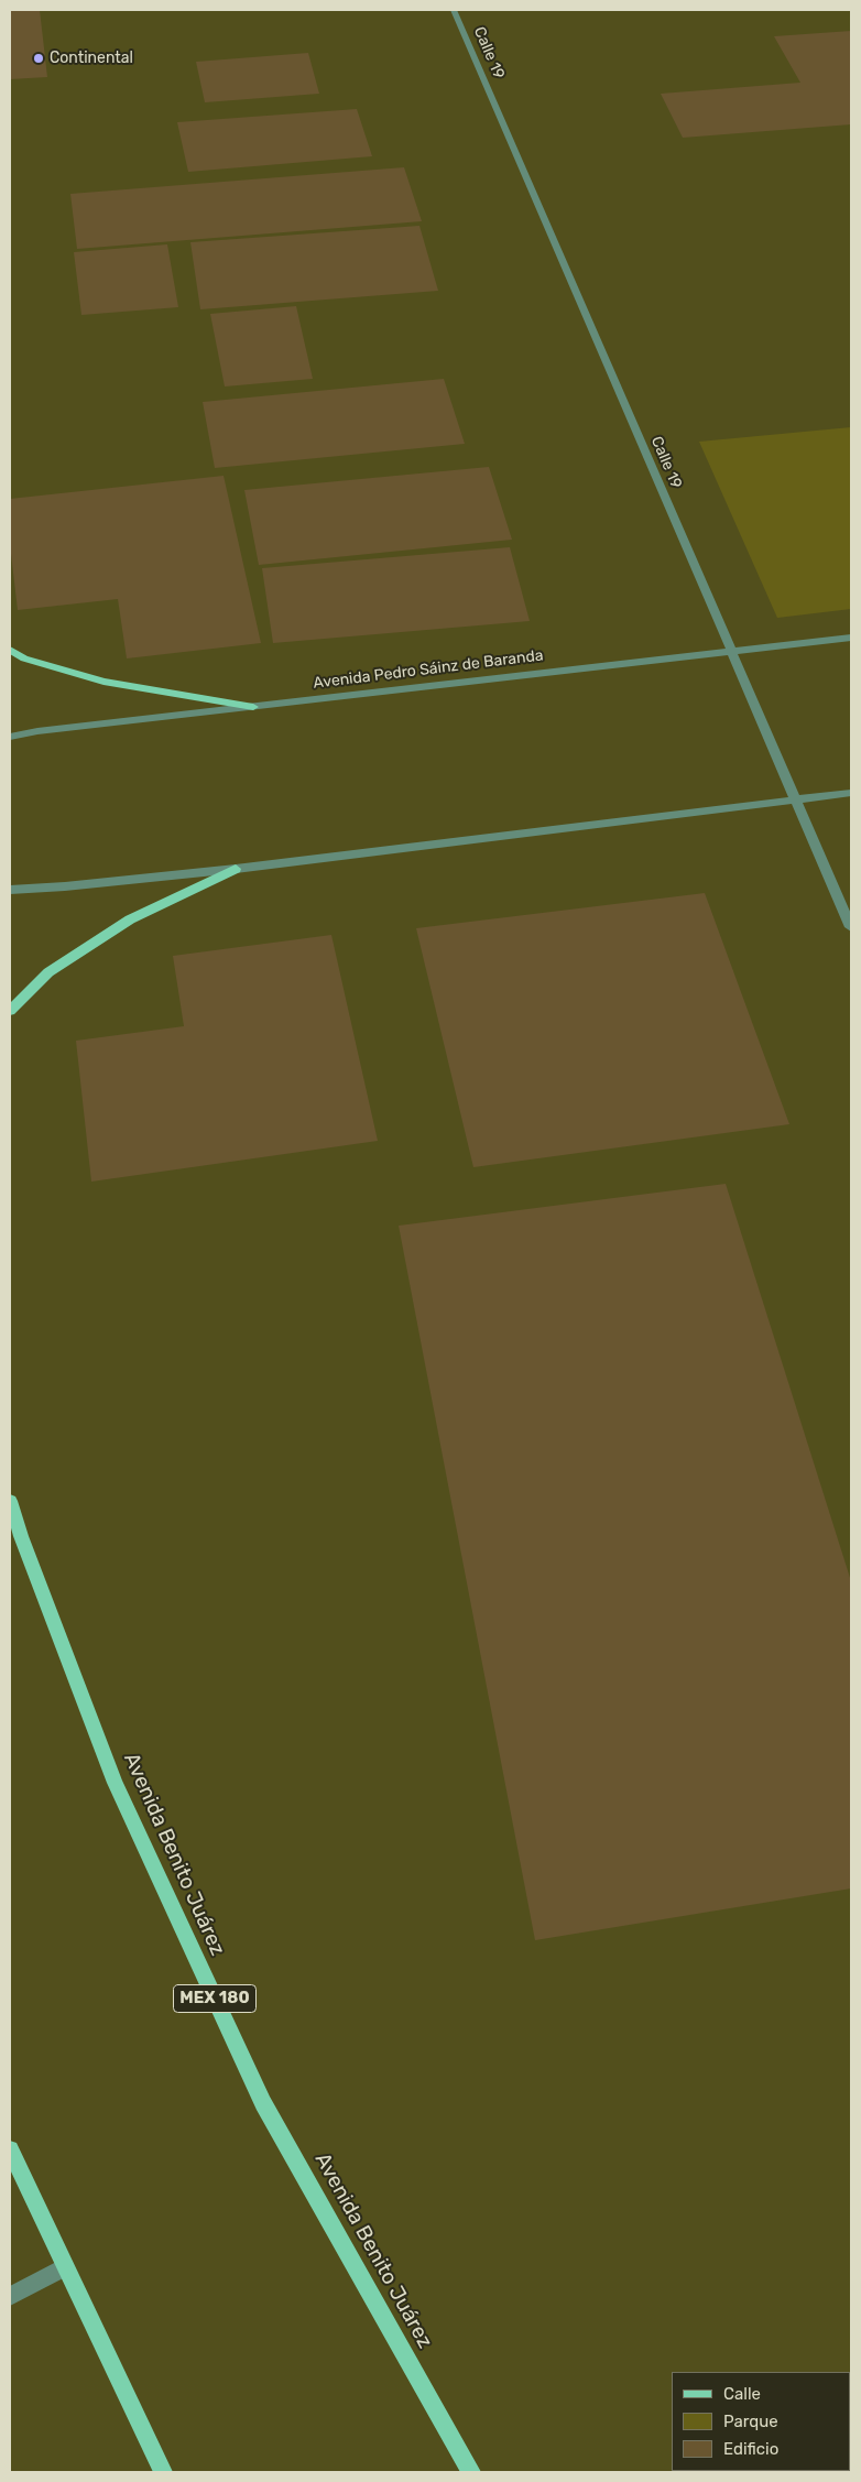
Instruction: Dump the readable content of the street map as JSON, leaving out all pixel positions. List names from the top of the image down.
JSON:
{
  "streets": {
    "main road": ["Avenida Benito Juárez", "MEX 180"],
    "street": ["Calle 19", "Avenida Pedro Sáinz de Baranda"]
  },
  "crossings": [
    ["Calle 19", "Avenida Pedro Sáinz de Baranda"]
  ],
  "places": ["Continental"],
  "legend": ["Calle", "Parque", "Edificio"]
}
